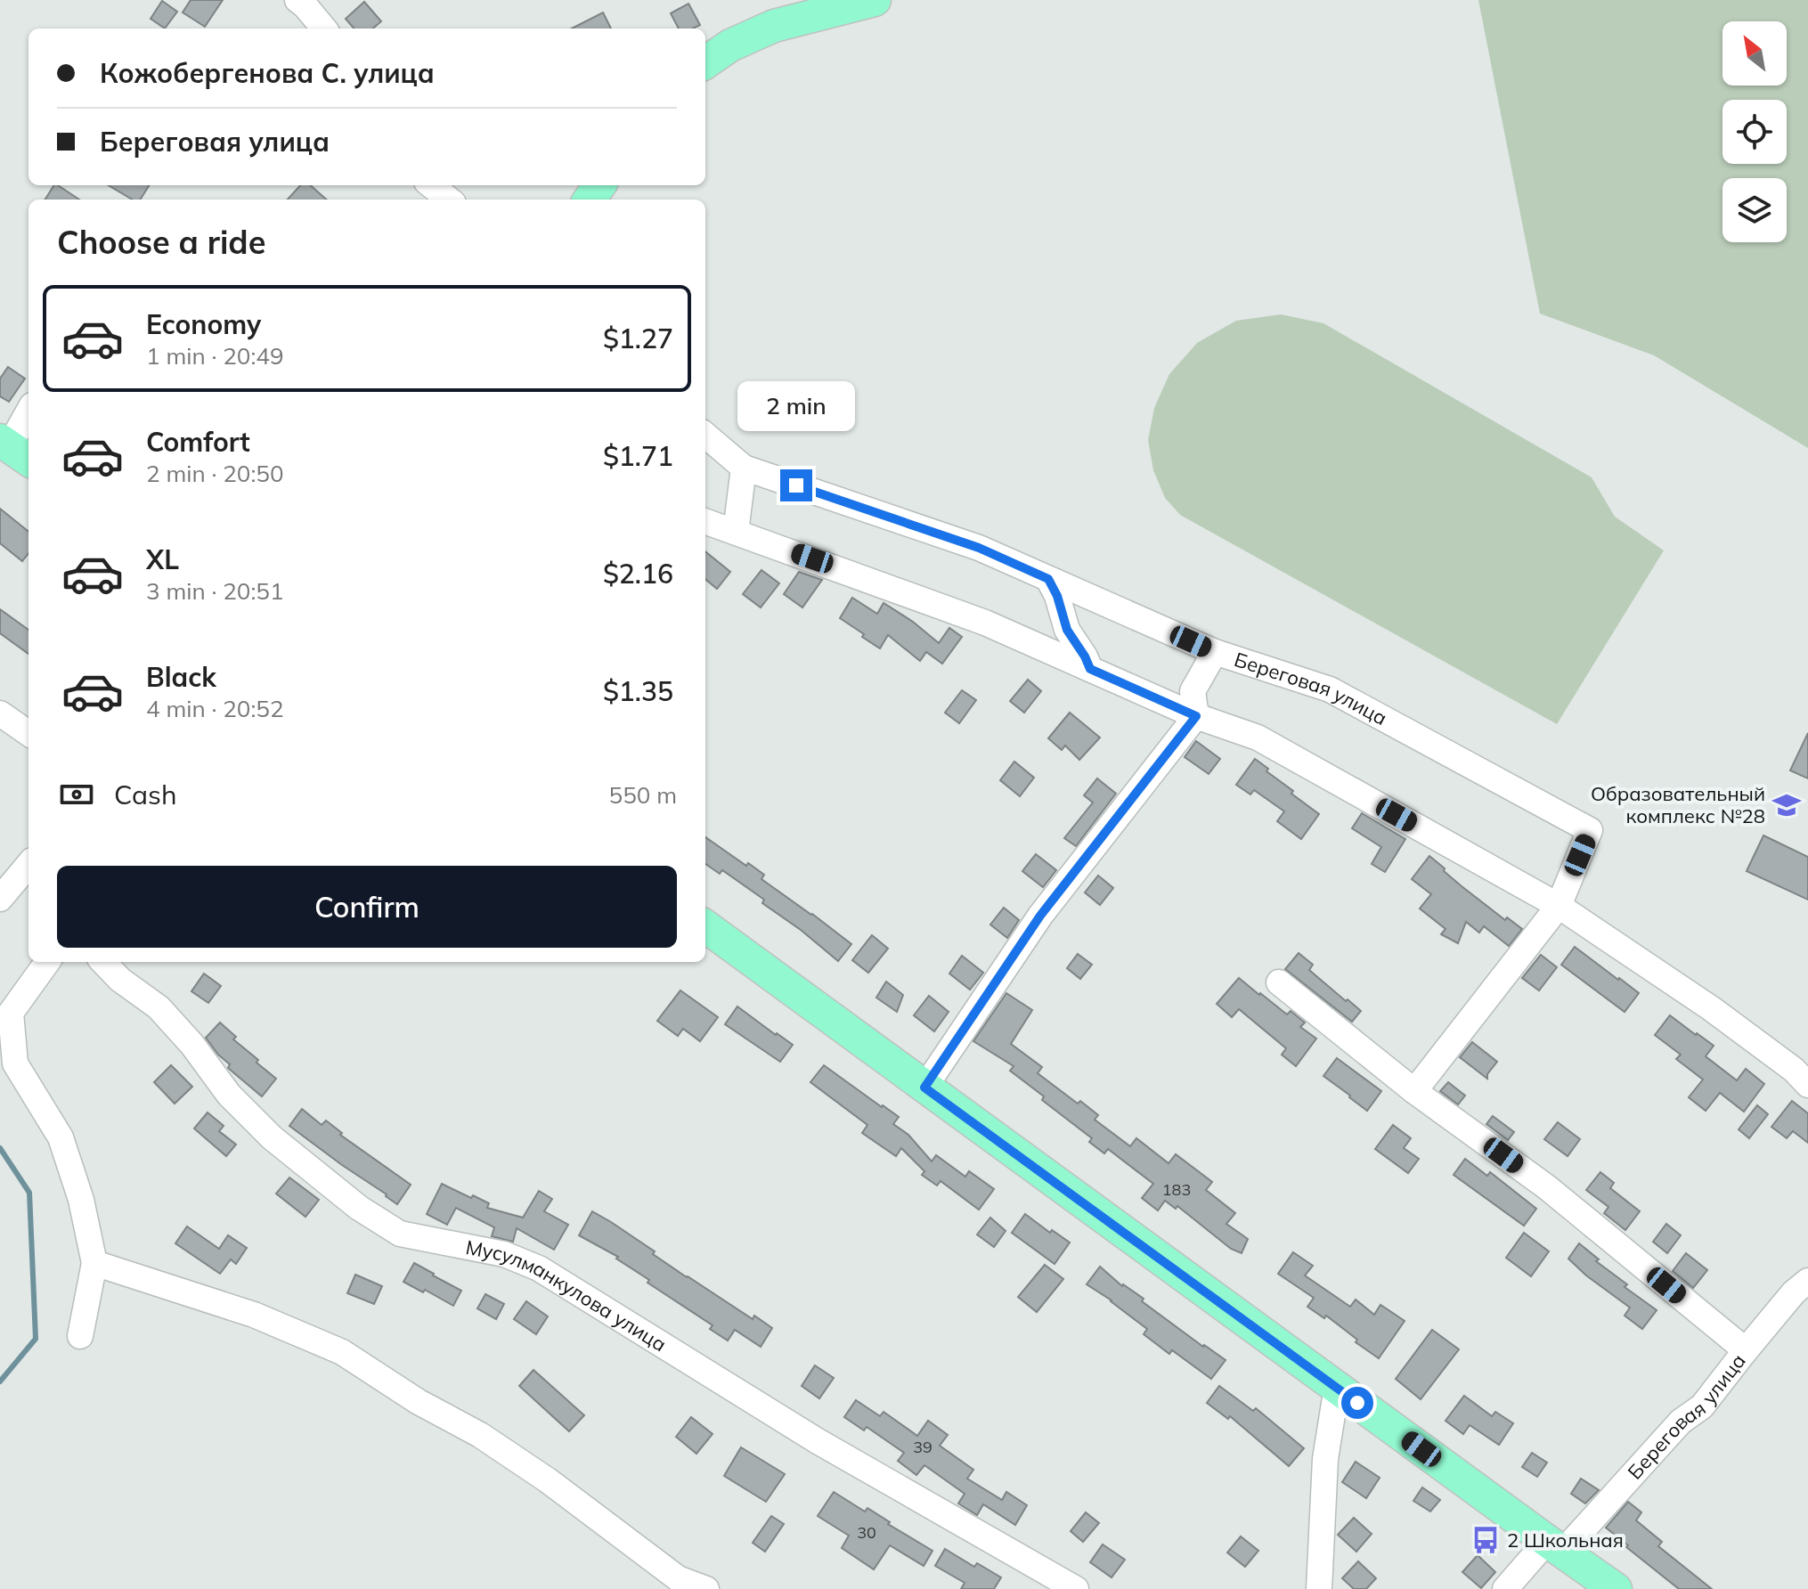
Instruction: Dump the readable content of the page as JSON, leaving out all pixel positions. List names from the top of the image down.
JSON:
{
  "streets": {
    "street": ["Береговая улица", "Мусулманкулова улица"]
  },
  "places": {
    "school or university": ["Образовательный комплекс №28"],
    "bus stop": ["2 Школьная"]
  },
  "house_numbers": ["183", "39", "30"],
  "north": "top left",
  "page": {
    "banner": ["Кожобергенова С. улица", "Береговая улица"],
    "heading": "Choose a ride",
    "list": [
      {
        "name": "Economy",
        "note": "1 min · 20:49",
        "value": "$1.27"
      },
      {
        "name": "Comfort",
        "note": "2 min · 20:50",
        "value": "$1.71"
      },
      {
        "name": "XL",
        "note": "3 min · 20:51",
        "value": "$2.16"
      },
      {
        "name": "Black",
        "note": "4 min · 20:52",
        "value": "$1.35"
      }
    ],
    "bubble": "2 min",
    "pay": ["Cash", "550 m"],
    "buttons": "Confirm"
  }
}
